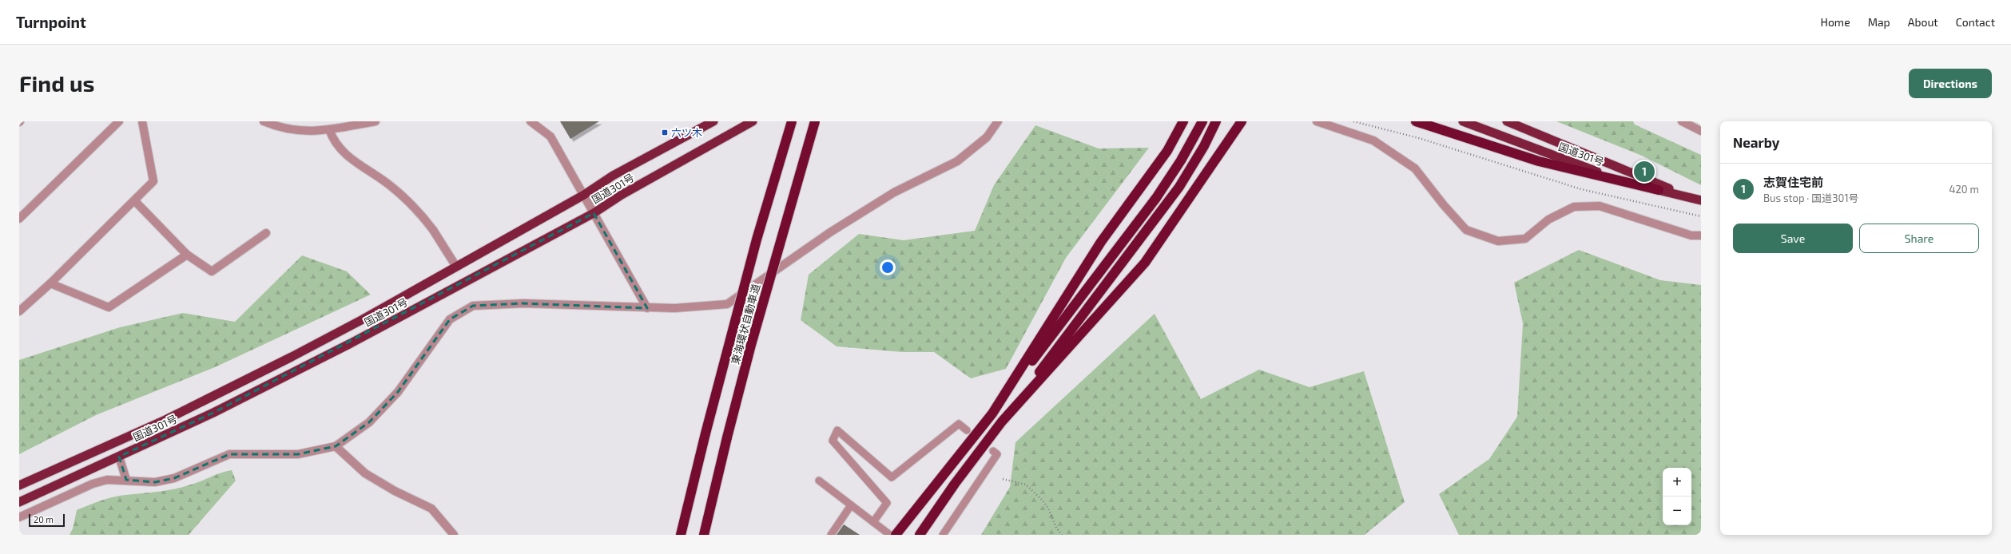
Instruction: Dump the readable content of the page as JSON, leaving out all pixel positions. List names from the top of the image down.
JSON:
{
  "streets": {
    "highway": ["国道301号", "東海環状自動車道"]
  },
  "places": {
    "transit": ["六ツ木"]
  },
  "scale_bar": "20 m",
  "page": {
    "header": "Turnpoint",
    "nav": [
      "Home",
      "Map",
      "About",
      "Contact"
    ],
    "buttons": [
      "Directions",
      ["Save", "Share"]
    ],
    "title": "Find us",
    "heading": "Nearby",
    "pins": "1",
    "list": [
      {
        "mark": "1",
        "name": "志賀住宅前",
        "note": "Bus stop · 国道301号",
        "value": "420 m"
      }
    ],
    "map_buttons": ["+", "−"],
    "scale": "20 m"
  }
}
